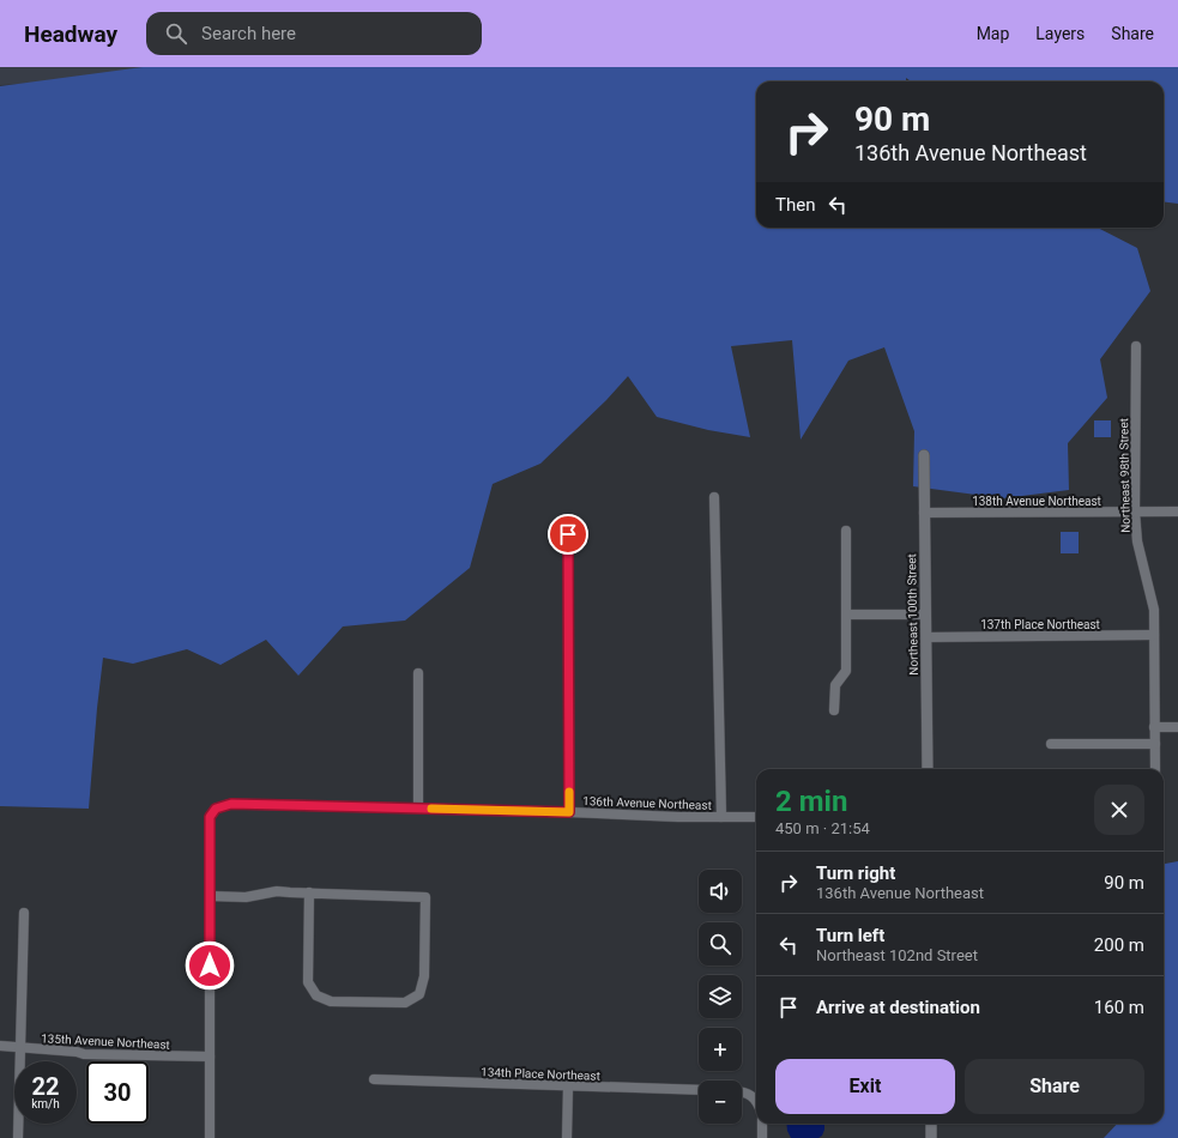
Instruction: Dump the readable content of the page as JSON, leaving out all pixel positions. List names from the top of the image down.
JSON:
{
  "streets": {
    "street": [
      "Northeast 98th Street",
      "138th Avenue Northeast",
      "Northeast 100th Street",
      "137th Place Northeast",
      "136th Avenue Northeast",
      "135th Avenue Northeast",
      "134th Place Northeast"
    ]
  },
  "crossings": [
    ["Northeast 98th Street", "138th Avenue Northeast"],
    ["Northeast 98th Street", "137th Place Northeast"],
    ["138th Avenue Northeast", "Northeast 100th Street"],
    ["Northeast 100th Street", "137th Place Northeast"]
  ],
  "page": {
    "header": "Headway",
    "search": "Search here",
    "nav": ["Map", "Layers", "Share"],
    "turn": ["90 m", "136th Avenue Northeast"],
    "then": "Then",
    "heading": ["2 min", "450 m · 21:54"],
    "list": [
      {
        "name": "Turn right",
        "note": "136th Avenue Northeast",
        "value": "90 m"
      },
      {
        "name": "Turn left",
        "note": "Northeast 102nd Street",
        "value": "200 m"
      },
      {
        "name": "Arrive at destination",
        "value": "160 m"
      }
    ],
    "map_buttons": ["+", "−"],
    "buttons": ["Exit", "Share"],
    "speed": "22 km/h",
    "limit": "30"
  }
}
